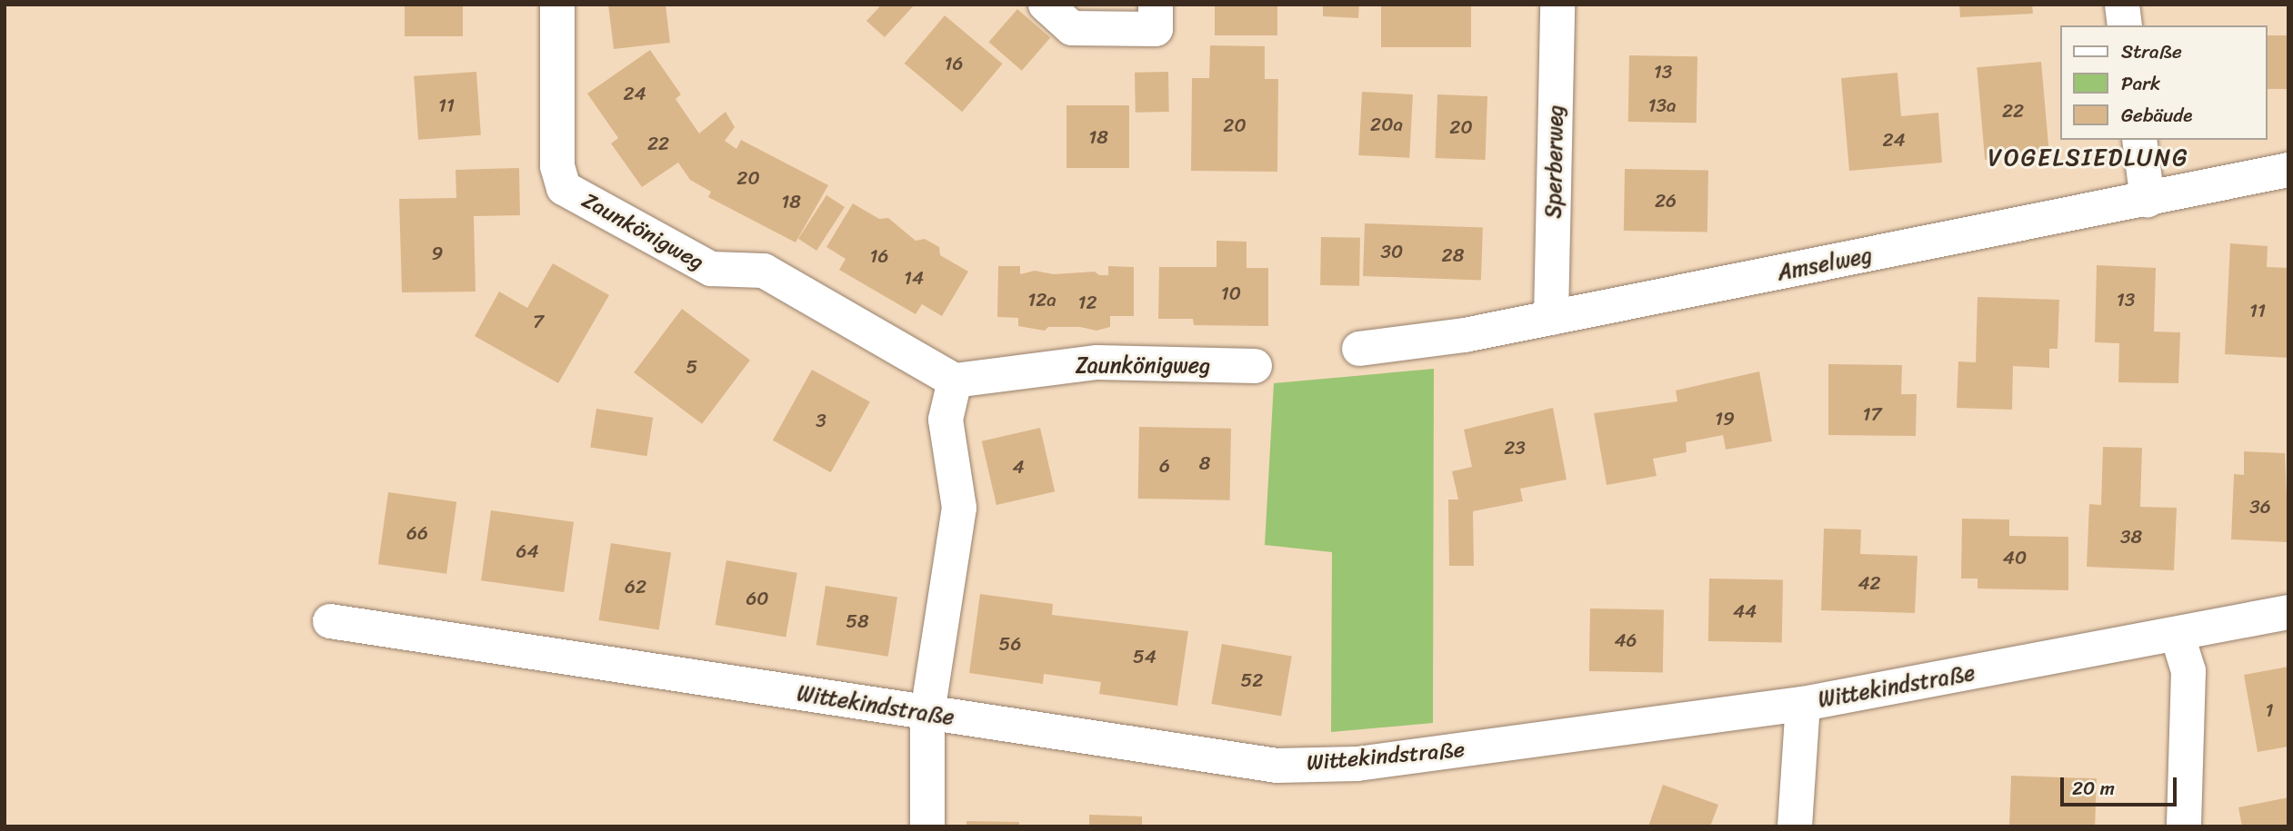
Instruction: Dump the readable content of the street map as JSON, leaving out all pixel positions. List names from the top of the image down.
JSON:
{
  "streets": {
    "street": [
      "Sperberweg",
      "Zaunkönigweg",
      "Amselweg",
      "Wittekindstraße"
    ]
  },
  "crossings": [
    ["Sperberweg", "Amselweg"]
  ],
  "districts": ["VOGELSIEDLUNG"],
  "house_numbers": [
    "16",
    "13",
    "24",
    "11",
    "13a",
    "22",
    "20a",
    "20",
    "20",
    "18",
    "24",
    "22",
    "20",
    "26",
    "18",
    "30",
    "9",
    "28",
    "16",
    "14",
    "10",
    "12a",
    "13",
    "12",
    "11",
    "7",
    "5",
    "17",
    "19",
    "3",
    "23",
    "8",
    "6",
    "4",
    "36",
    "66",
    "38",
    "64",
    "40",
    "42",
    "62",
    "60",
    "44",
    "58",
    "46",
    "56",
    "54",
    "52",
    "1"
  ],
  "legend": ["Straße", "Park", "Gebäude"],
  "scale_bar": "20 m"
}
